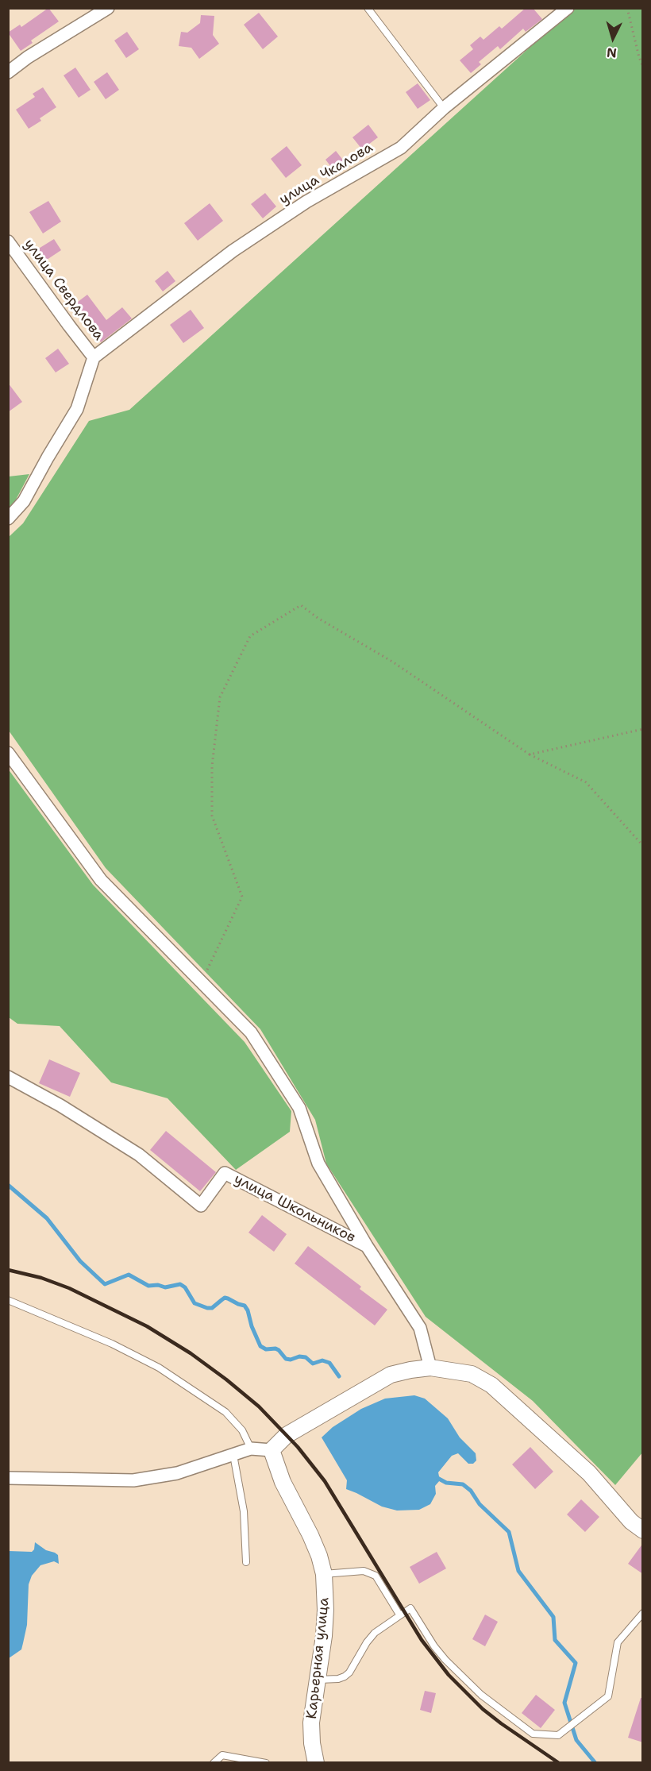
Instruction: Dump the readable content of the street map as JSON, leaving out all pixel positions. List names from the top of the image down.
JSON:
{
  "streets": {
    "street": [
      "улица Чкалова",
      "улица Свердлова",
      "улица Школьников",
      "Карьерная улица"
    ]
  },
  "crossings": [
    ["улица Чкалова", "улица Свердлова"]
  ],
  "north": "bottom"
}
